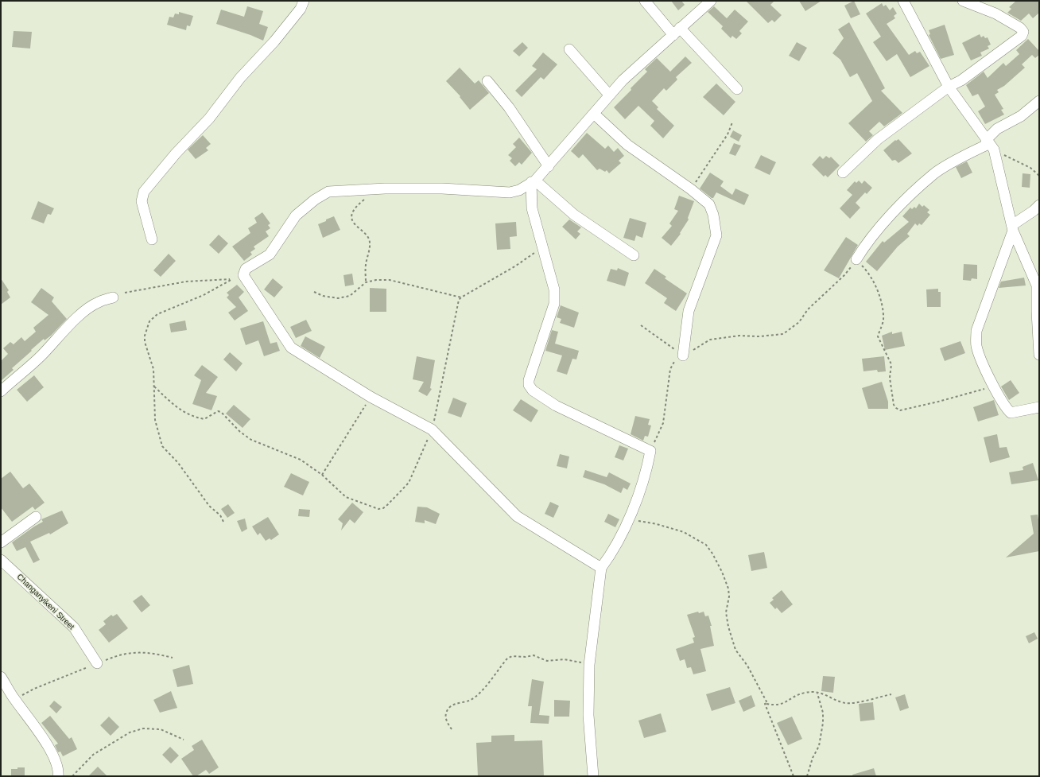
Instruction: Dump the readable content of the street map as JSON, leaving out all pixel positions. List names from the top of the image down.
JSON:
{
  "streets": {
    "street": ["Changanyikeni Street"]
  }
}
